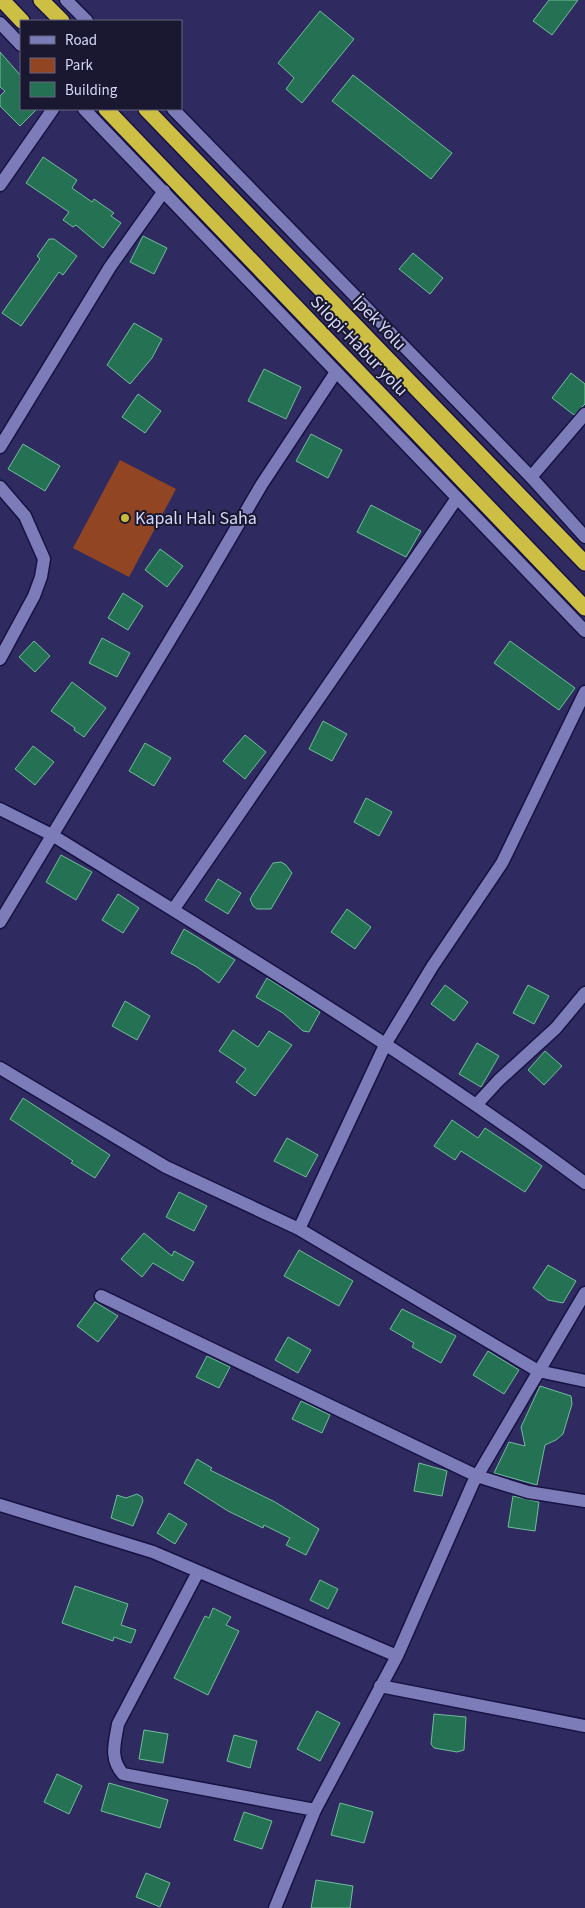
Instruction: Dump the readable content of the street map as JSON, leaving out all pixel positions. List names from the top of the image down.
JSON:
{
  "streets": {
    "highway": ["İpek Yolu", "Silopi-Habur yolu"]
  },
  "places": ["Kapalı Halı Saha"],
  "legend": ["Road", "Park", "Building"]
}
